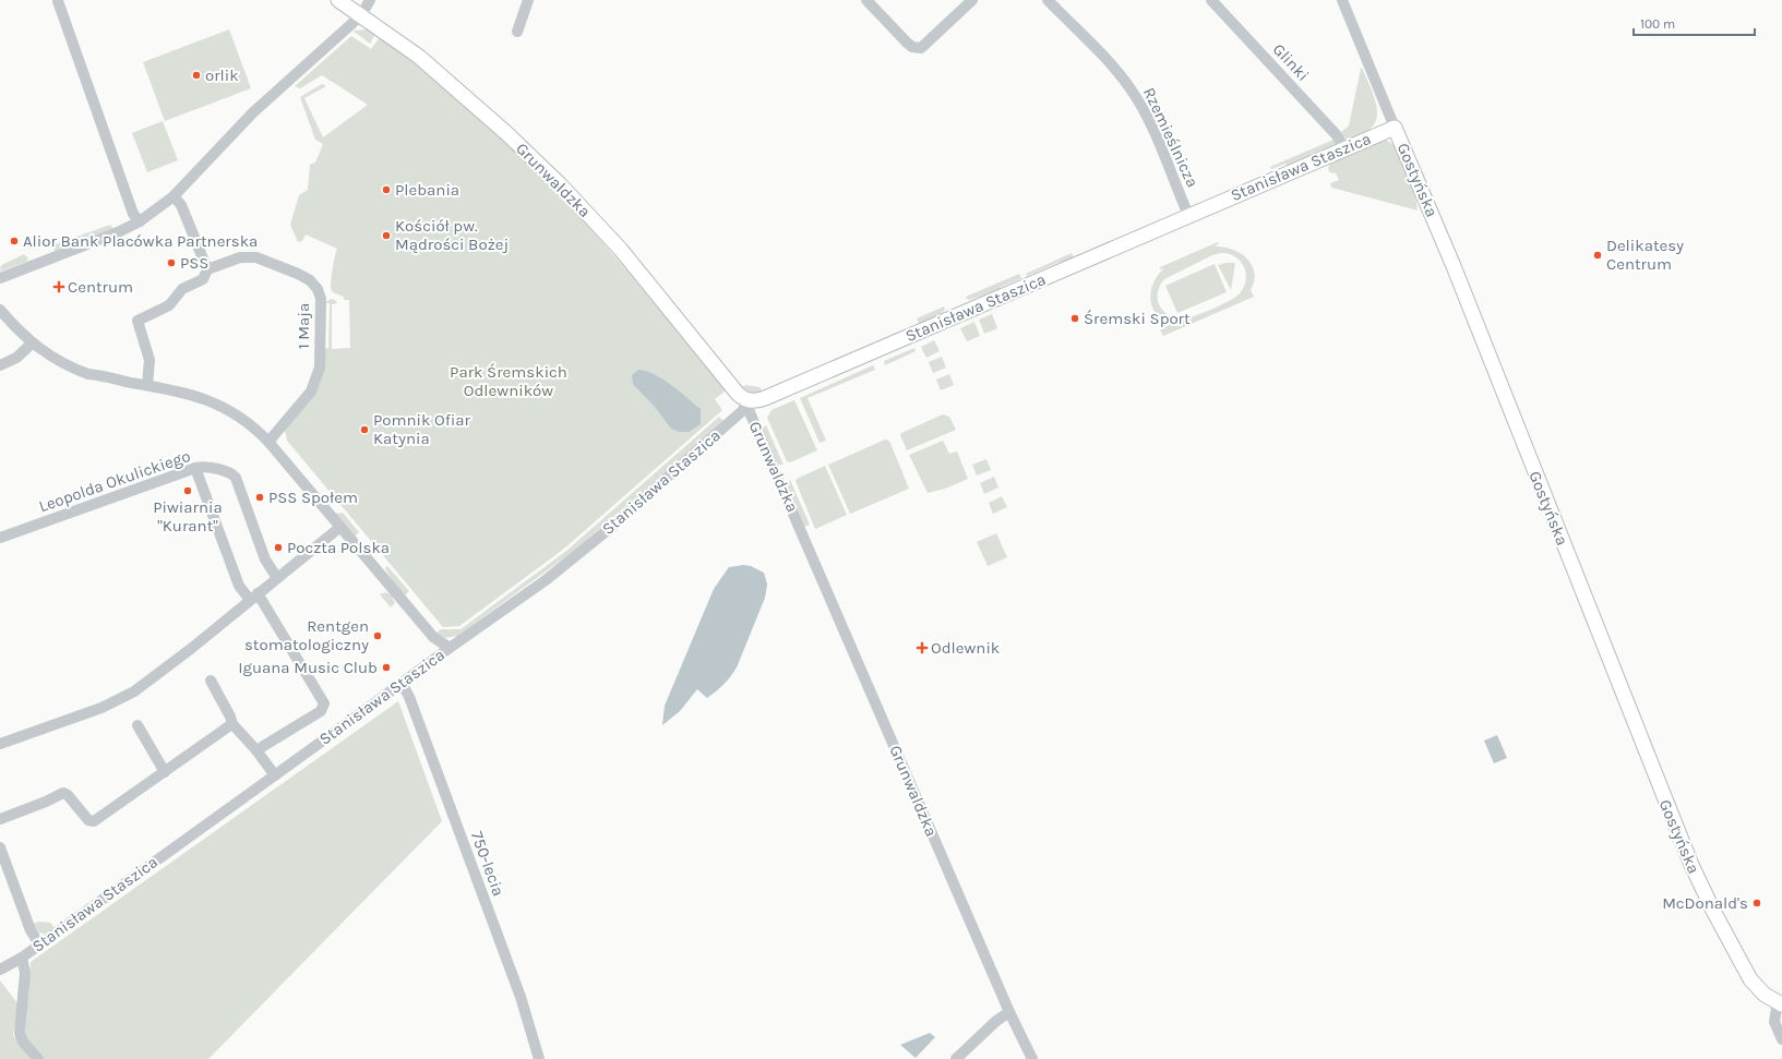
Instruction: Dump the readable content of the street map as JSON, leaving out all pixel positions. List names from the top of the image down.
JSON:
{
  "streets": {
    "main road": ["Stanisława Staszica", "Grunwaldzka", "Gostyńska"],
    "street": [
      "Glinki",
      "Rzemieślnicza",
      "1 Maja",
      "Leopolda Okulickiego",
      "750-lecia"
    ]
  },
  "crossings": [
    ["Glinki", "Stanisława Staszica"],
    ["Rzemieślnicza", "Stanisława Staszica"],
    ["Stanisława Staszica", "Grunwaldzka"],
    ["Stanisława Staszica", "Gostyńska"],
    ["Stanisława Staszica", "750-lecia"]
  ],
  "parks": ["Park Śremskich Odlewników"],
  "places": {
    "other": [
      "orlik",
      "Plebania",
      "Kościół pw. Mądrości Bożej",
      "Alior Bank Placówka Partnerska",
      "Delikatesy Centrum",
      "PSS",
      "Śremski Sport",
      "Pomnik Ofiar Katynia",
      "Piwiarnia \"Kurant\"",
      "PSS Społem",
      "Poczta Polska",
      "Rentgen stomatologiczny",
      "Iguana Music Club",
      "McDonald's"
    ],
    "health": ["Centrum", "Odlewnik"]
  },
  "scale_bar": "100 m"
}
